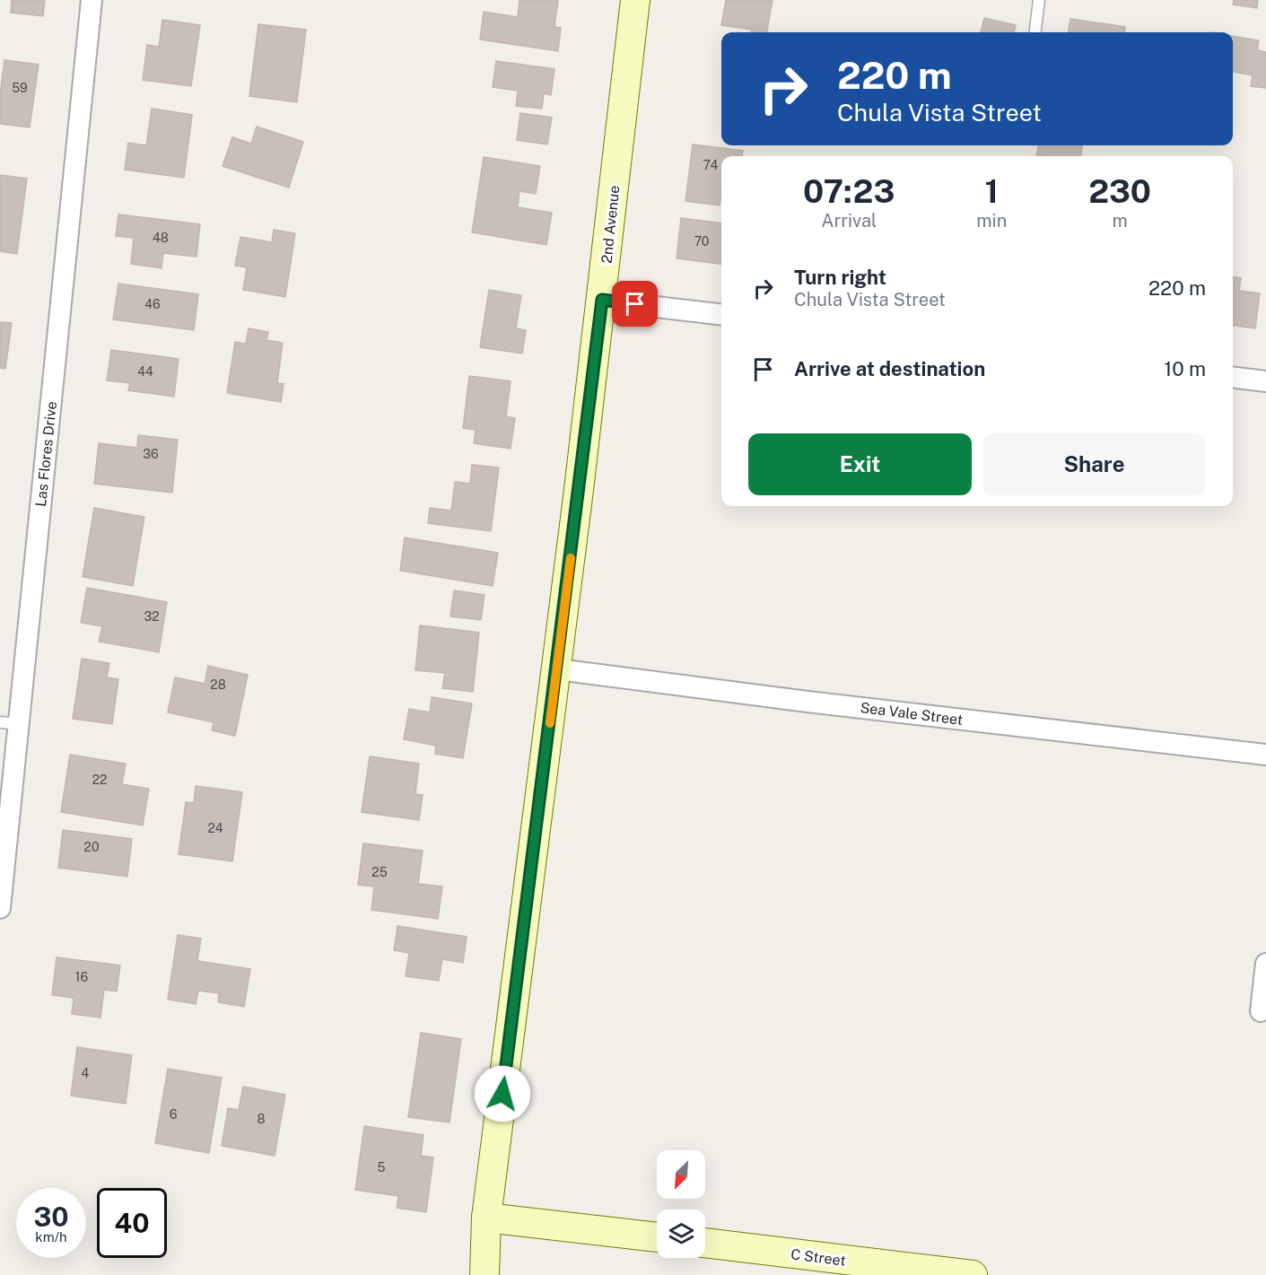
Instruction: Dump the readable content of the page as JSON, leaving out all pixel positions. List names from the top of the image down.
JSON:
{
  "streets": {
    "street": [
      "2nd Avenue",
      "Las Flores Drive",
      "Sea Vale Street",
      "C Street"
    ]
  },
  "crossings": [
    ["2nd Avenue", "Sea Vale Street"]
  ],
  "house_numbers": [
    "59",
    "74",
    "48",
    "70",
    "46",
    "44",
    "36",
    "32",
    "28",
    "22",
    "24",
    "20",
    "25",
    "16",
    "4",
    "6",
    "8",
    "5"
  ],
  "north": "bottom left",
  "page": {
    "turn": ["220 m", "Chula Vista Street"],
    "eta": [
      "07:23",
      "Arrival",
      "1",
      "min",
      "230",
      "m"
    ],
    "list": [
      {
        "name": "Turn right",
        "note": "Chula Vista Street",
        "value": "220 m"
      },
      {
        "name": "Arrive at destination",
        "value": "10 m"
      }
    ],
    "buttons": ["Exit", "Share"],
    "speed": "30 km/h",
    "limit": "40"
  }
}
